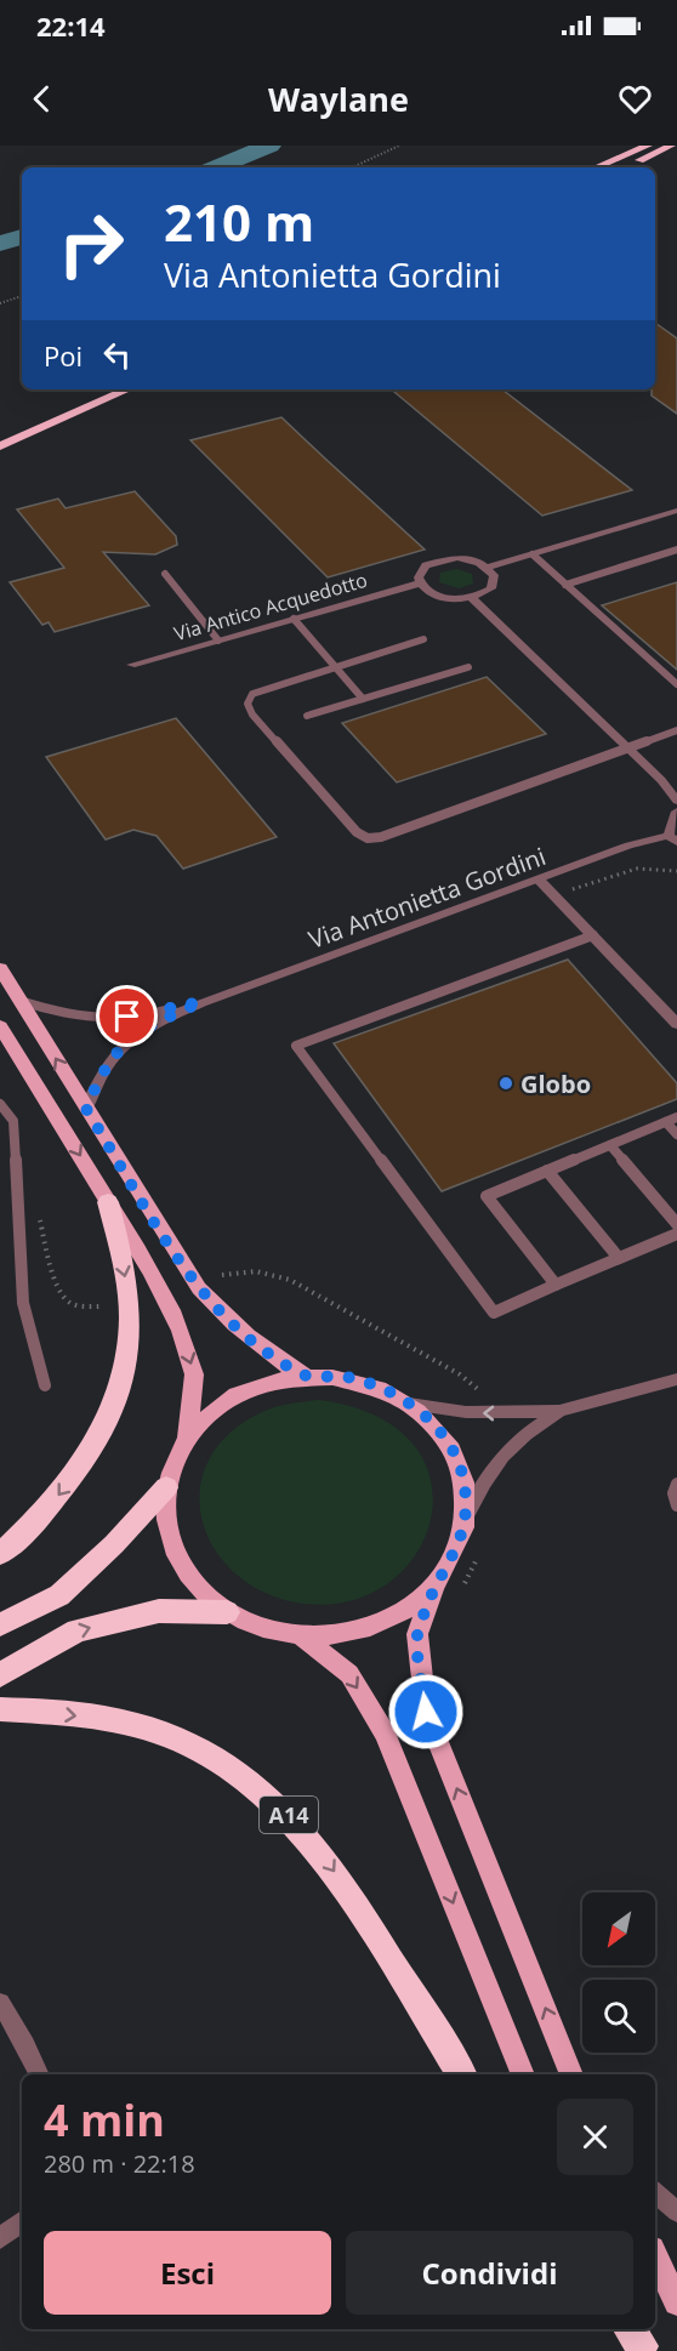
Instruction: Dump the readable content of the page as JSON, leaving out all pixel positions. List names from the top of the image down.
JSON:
{
  "streets": {
    "highway": ["A14"],
    "street": ["Via Antico Acquedotto", "Via Antonietta Gordini"]
  },
  "places": ["Globo"],
  "north": "bottom left",
  "page": {
    "status": "22:14",
    "header": "Waylane",
    "turn": ["210 m", "Via Antonietta Gordini"],
    "then": "Poi",
    "heading": ["4 min", "280 m · 22:18"],
    "buttons": ["Esci", "Condividi"]
  }
}
